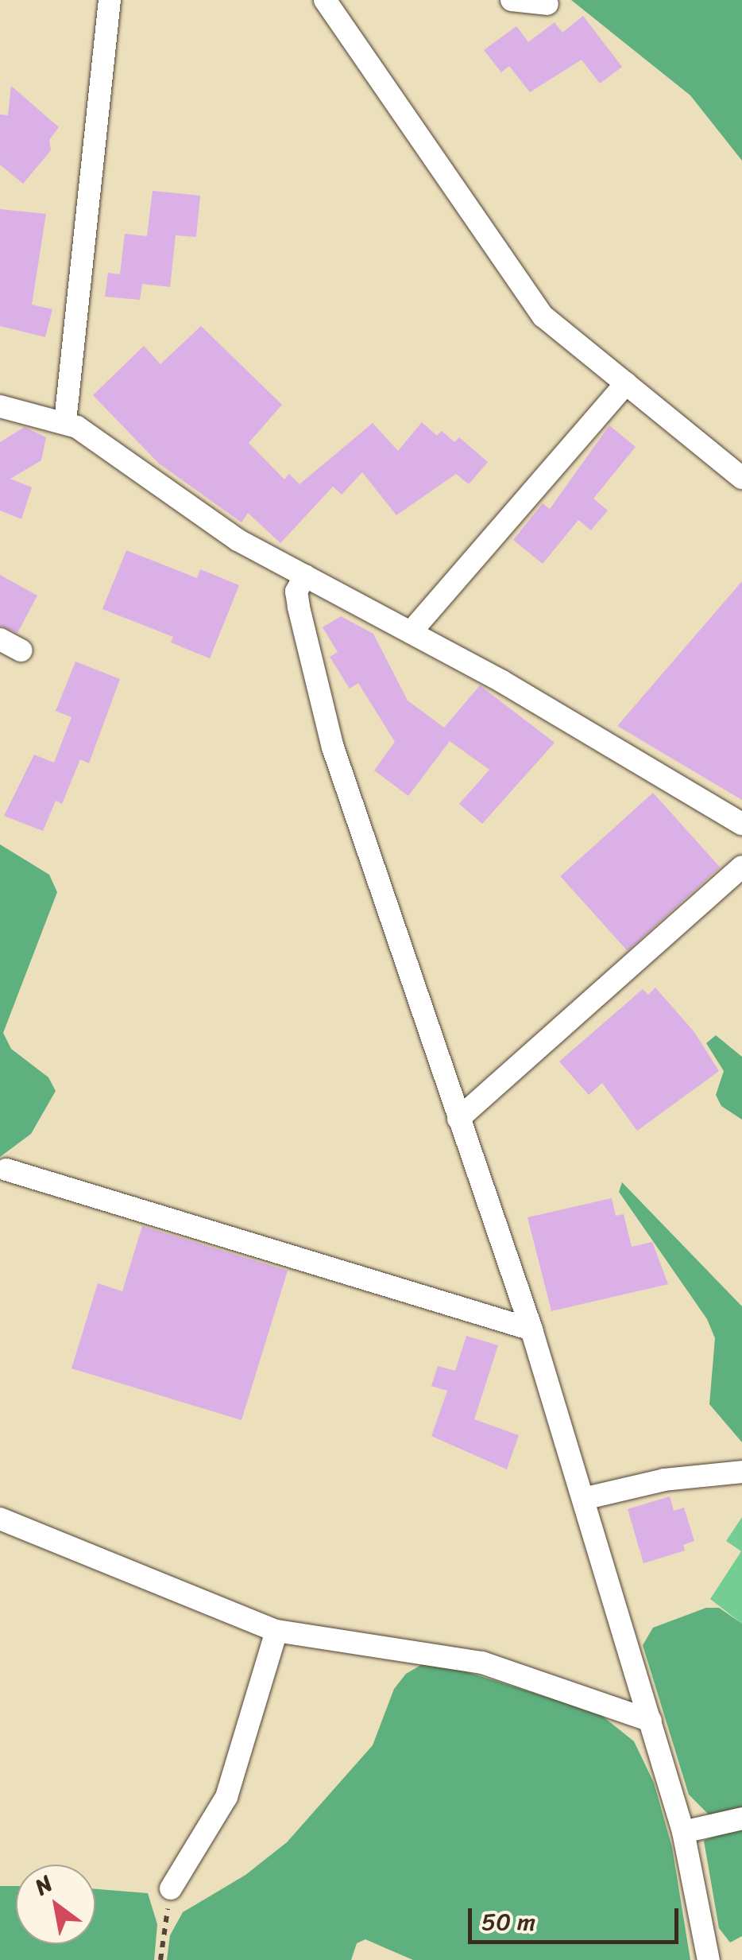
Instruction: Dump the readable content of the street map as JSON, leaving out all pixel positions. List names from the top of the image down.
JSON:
{
  "scale_bar": "50 m",
  "north": "top left"
}
